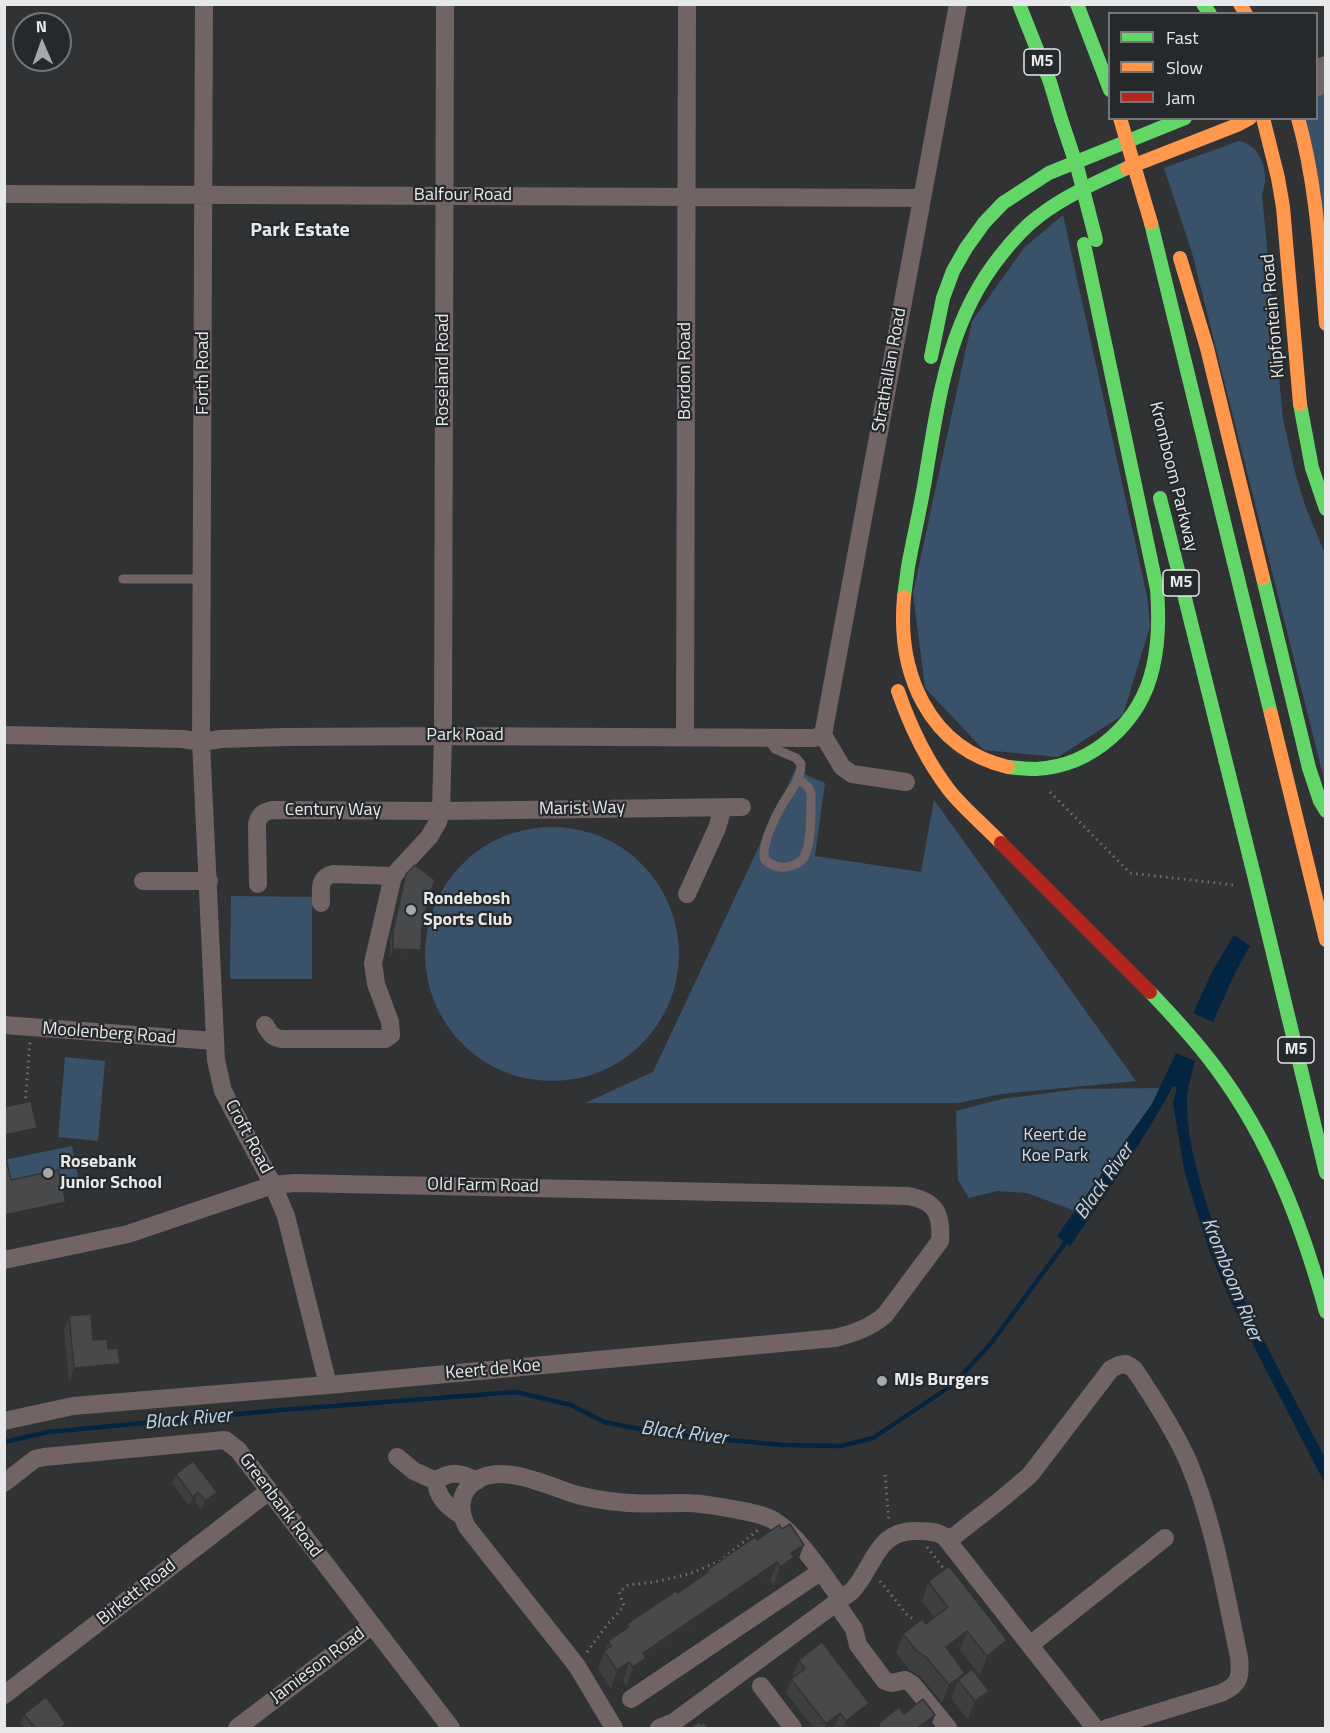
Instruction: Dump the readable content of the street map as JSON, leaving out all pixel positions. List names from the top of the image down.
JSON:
{
  "streets": {
    "main road": ["M5", "Klipfontein Road", "Kromboom Parkway"],
    "street": [
      "Balfour Road",
      "Roseland Road",
      "Strathallan Road",
      "Bordon Road",
      "Forth Road",
      "Park Road",
      "Marist Way",
      "Century Way",
      "Moolenberg Road",
      "Croft Road",
      "Old Farm Road",
      "Keert de Koe",
      "Greenbank Road",
      "Birkett Road",
      "Jamieson Road"
    ]
  },
  "crossings": [
    ["Balfour Road", "Roseland Road"],
    ["Balfour Road", "Strathallan Road"],
    ["Balfour Road", "Bordon Road"],
    ["Balfour Road", "Forth Road"],
    ["Roseland Road", "Park Road"],
    ["Roseland Road", "Marist Way"],
    ["Roseland Road", "Century Way"],
    ["Strathallan Road", "Park Road"],
    ["Bordon Road", "Park Road"],
    ["Forth Road", "Park Road"],
    ["Forth Road", "Croft Road"],
    ["Park Road", "Croft Road"],
    ["Marist Way", "Century Way"],
    ["Moolenberg Road", "Croft Road"],
    ["Croft Road", "Old Farm Road"],
    ["Croft Road", "Keert de Koe"],
    ["Old Farm Road", "Keert de Koe"],
    ["Greenbank Road", "Birkett Road"],
    ["Greenbank Road", "Jamieson Road"]
  ],
  "districts": ["Park Estate"],
  "water": ["Black River", "Kromboom River"],
  "parks": ["Keert de Koe Park"],
  "places": ["Rondebosh Sports Club", "Rosebank Junior School", "MJs Burgers"],
  "legend": ["Fast", "Slow", "Jam"],
  "north": "top"
}
